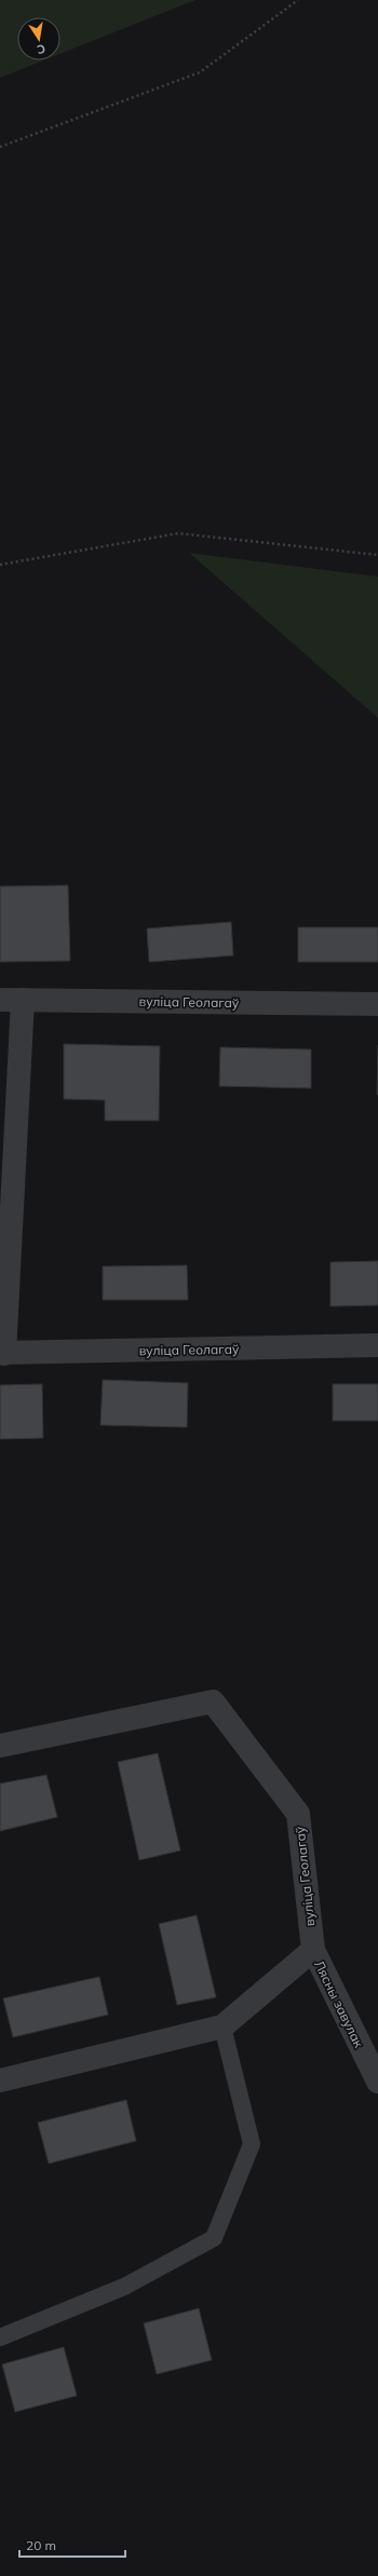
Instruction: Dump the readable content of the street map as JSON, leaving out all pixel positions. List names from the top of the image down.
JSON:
{
  "streets": {
    "street": ["вуліца Геолагаў", "Лясны завулак"]
  },
  "crossings": [
    ["вуліца Геолагаў", "Лясны завулак"]
  ],
  "scale_bar": "20 m",
  "north": "bottom"
}
